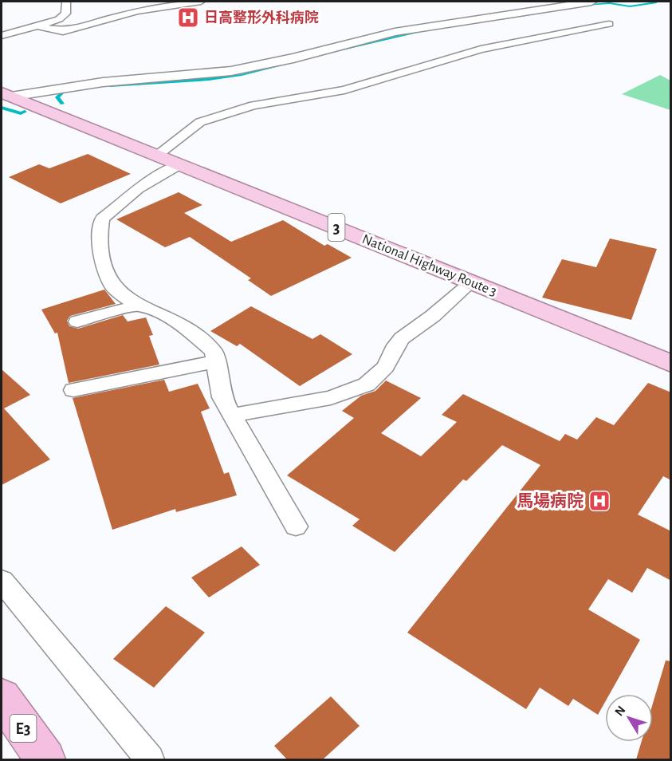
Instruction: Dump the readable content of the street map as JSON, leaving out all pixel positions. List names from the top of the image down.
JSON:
{
  "streets": {
    "highway": ["3", "National Highway Route 3", "E3"]
  },
  "places": {
    "hospital": ["日高整形外科病院", "馬場病院"]
  },
  "north": "top left"
}
